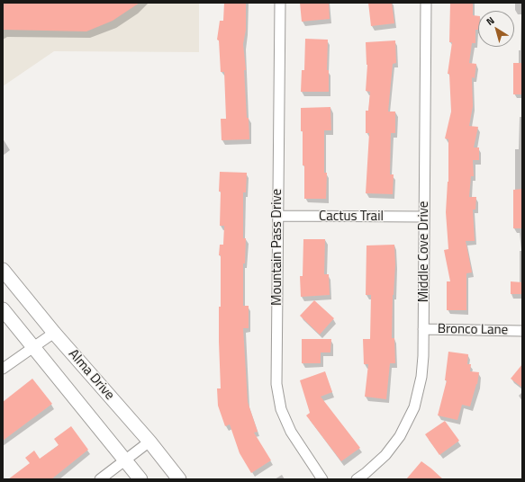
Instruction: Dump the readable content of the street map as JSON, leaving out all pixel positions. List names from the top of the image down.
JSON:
{
  "streets": {
    "main road": ["Alma Drive"],
    "street": [
      "Cactus Trail",
      "Mountain Pass Drive",
      "Middle Cove Drive",
      "Bronco Lane"
    ]
  },
  "crossings": [
    ["Cactus Trail", "Mountain Pass Drive"],
    ["Cactus Trail", "Middle Cove Drive"],
    ["Middle Cove Drive", "Bronco Lane"]
  ],
  "north": "top left"
}
